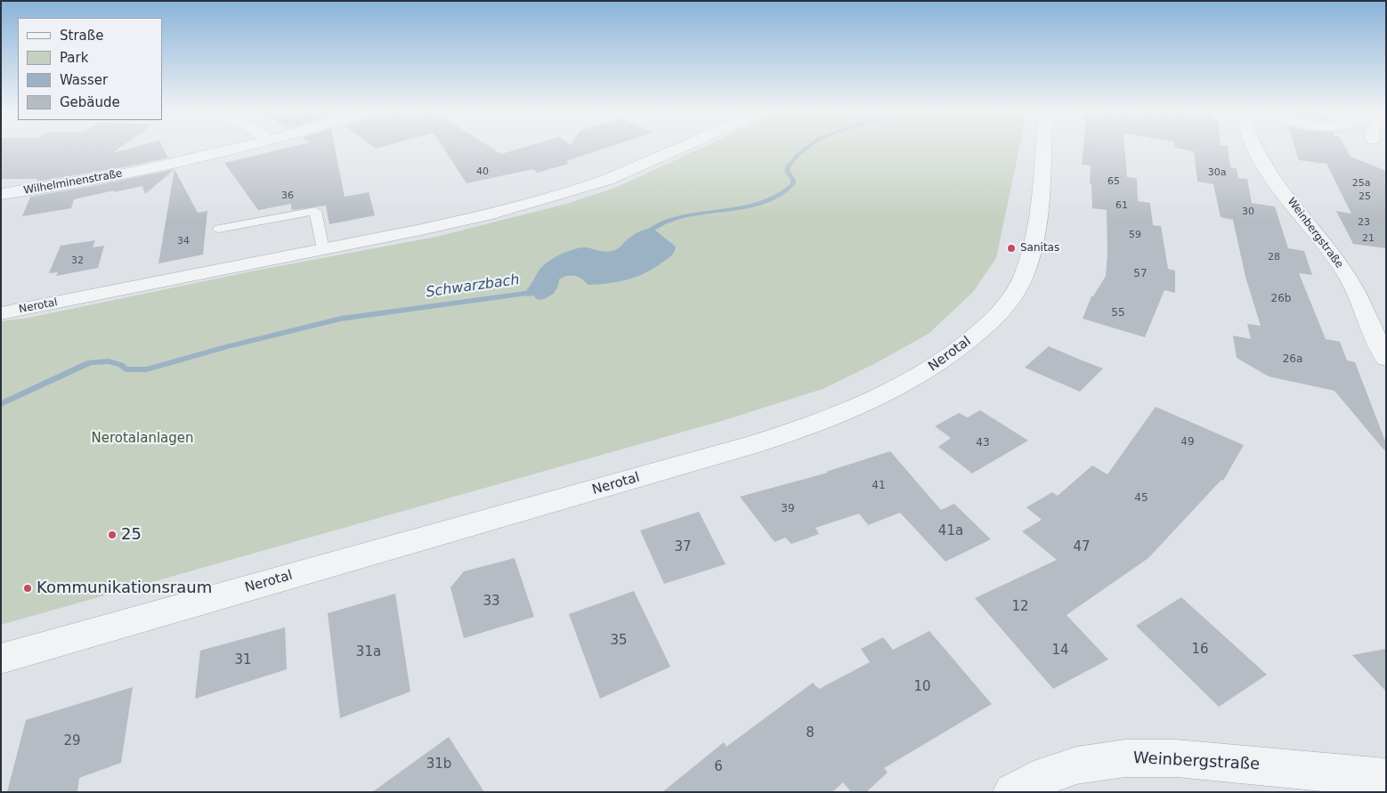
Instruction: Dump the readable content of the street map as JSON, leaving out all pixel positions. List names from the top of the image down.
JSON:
{
  "streets": {
    "street": ["Wilhelminenstraße", "Weinbergstraße", "Nerotal"]
  },
  "water": ["Schwarzbach"],
  "parks": ["Nerotalanlagen"],
  "places": ["Sanitas", "25", "Kommunikationsraum"],
  "house_numbers": [
    "40",
    "30a",
    "65",
    "25a",
    "36",
    "25",
    "61",
    "30",
    "23",
    "59",
    "21",
    "34",
    "28",
    "32",
    "57",
    "26b",
    "55",
    "26a",
    "49",
    "43",
    "41",
    "45",
    "39",
    "41a",
    "37",
    "47",
    "33",
    "12",
    "35",
    "16",
    "14",
    "31a",
    "31",
    "10",
    "8",
    "29",
    "31b",
    "6"
  ],
  "legend": [
    "Straße",
    "Park",
    "Wasser",
    "Gebäude"
  ]
}
